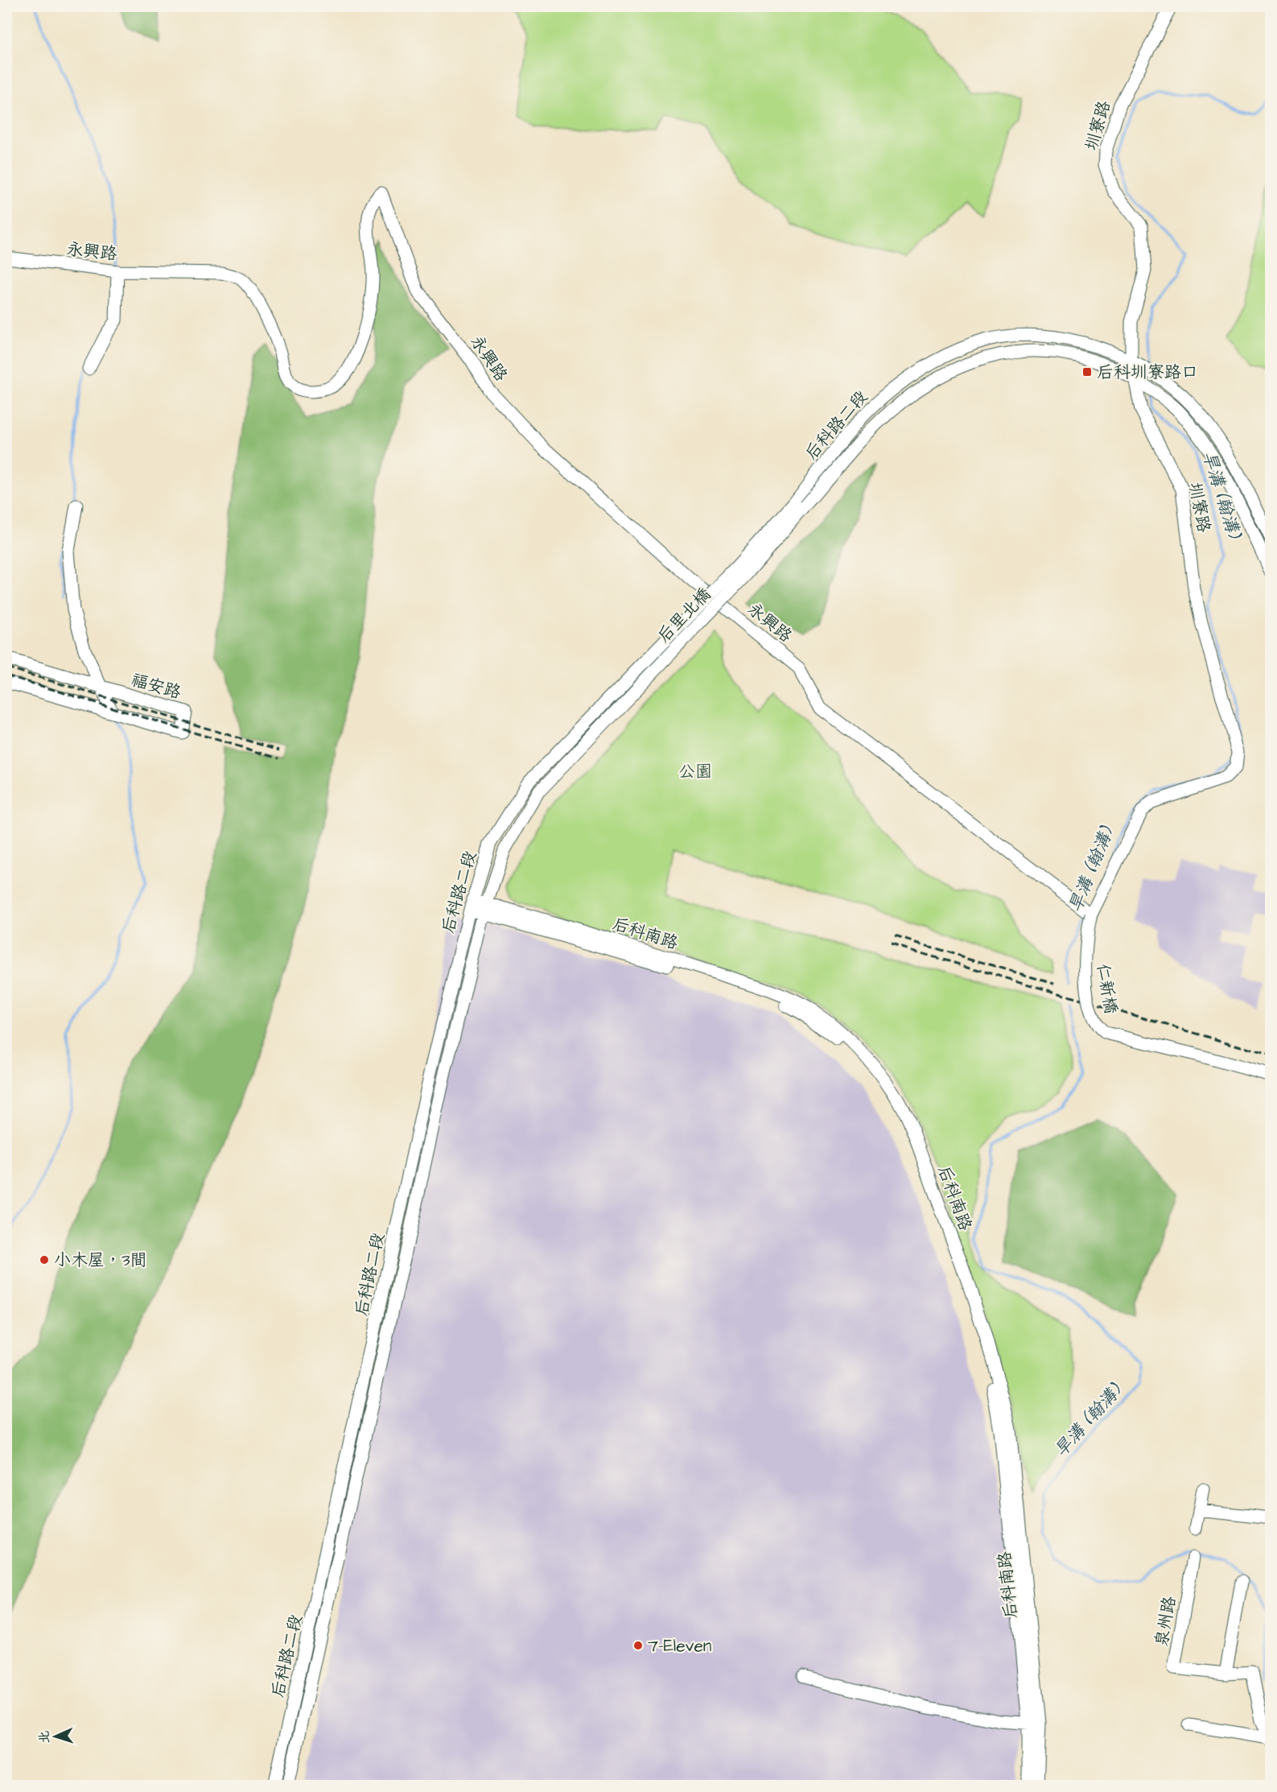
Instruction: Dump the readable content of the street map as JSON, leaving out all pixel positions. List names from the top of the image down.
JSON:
{
  "streets": {
    "street": [
      "圳寮路",
      "永興路",
      "后科路二段",
      "后里北橋",
      "福安路",
      "后科南路",
      "仁新橋",
      "泉州路"
    ]
  },
  "crossings": [
    ["圳寮路", "永興路"],
    ["圳寮路", "后科路二段"],
    ["圳寮路", "仁新橋"],
    ["永興路", "仁新橋"],
    ["后科路二段", "后里北橋"],
    ["后科路二段", "后科南路"]
  ],
  "water": ["旱溝 (翰溝)"],
  "parks": ["公園"],
  "places": {
    "transit": ["后科圳寮路口"],
    "other": ["小木屋，3間", "7-Eleven"]
  },
  "north": "left"
}
